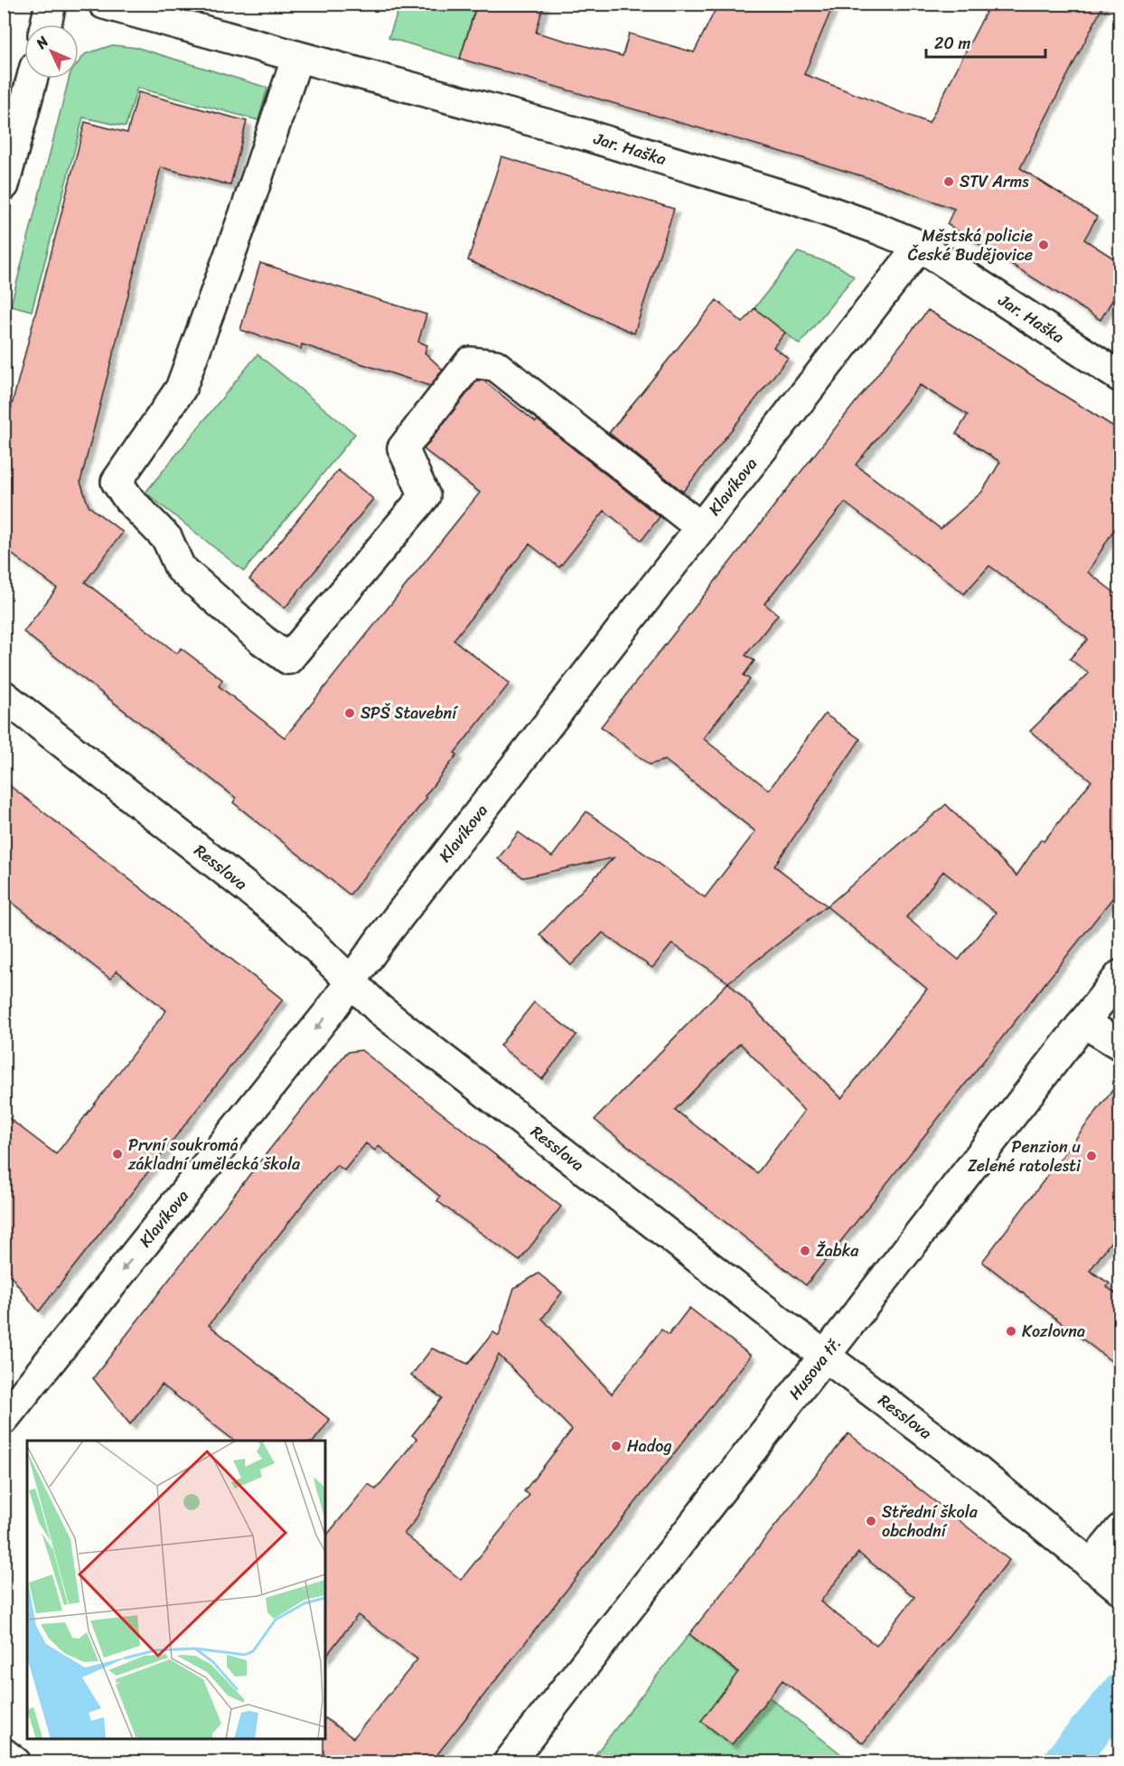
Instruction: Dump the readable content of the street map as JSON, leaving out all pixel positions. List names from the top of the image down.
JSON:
{
  "streets": {
    "street": [
      "Jar. Haška",
      "Klavíkova",
      "Resslova",
      "Husova tř."
    ]
  },
  "crossings": [
    ["Jar. Haška", "Klavíkova"],
    ["Klavíkova", "Resslova"],
    ["Resslova", "Husova tř."]
  ],
  "one_way": ["Klavíkova"],
  "places": [
    "STV Arms",
    "Městská policie České Budějovice",
    "SPŠ Stavební",
    "První soukromá základní umělecká škola",
    "Penzion u Zelené ratolesti",
    "Žabka",
    "Kozlovna",
    "Hadog",
    "Střední škola obchodní"
  ],
  "scale_bar": "20 m",
  "north": "top left"
}
